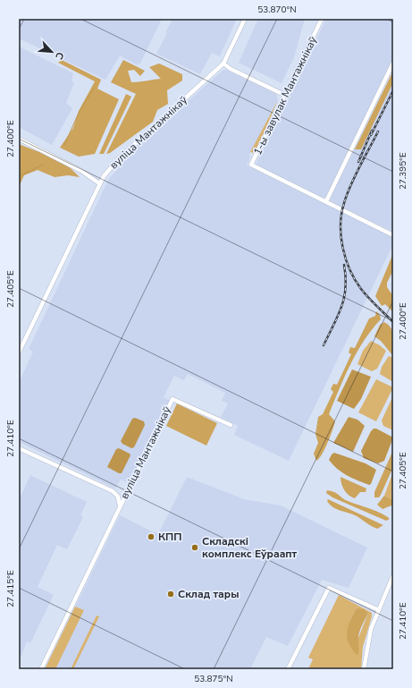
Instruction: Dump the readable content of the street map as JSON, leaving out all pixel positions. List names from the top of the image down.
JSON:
{
  "streets": {
    "street": ["1-ы завулак Мантажнікаў", "вуліца Мантажнікаў"]
  },
  "places": ["КПП", "Складскі комплекс Еўраапт", "Склад тары"],
  "north": "bottom right",
  "coordinates": [
    "53.870°N",
    "27.400°E",
    "27.395°E",
    "27.405°E",
    "27.410°E",
    "27.415°E",
    "53.875°N"
  ]
}
